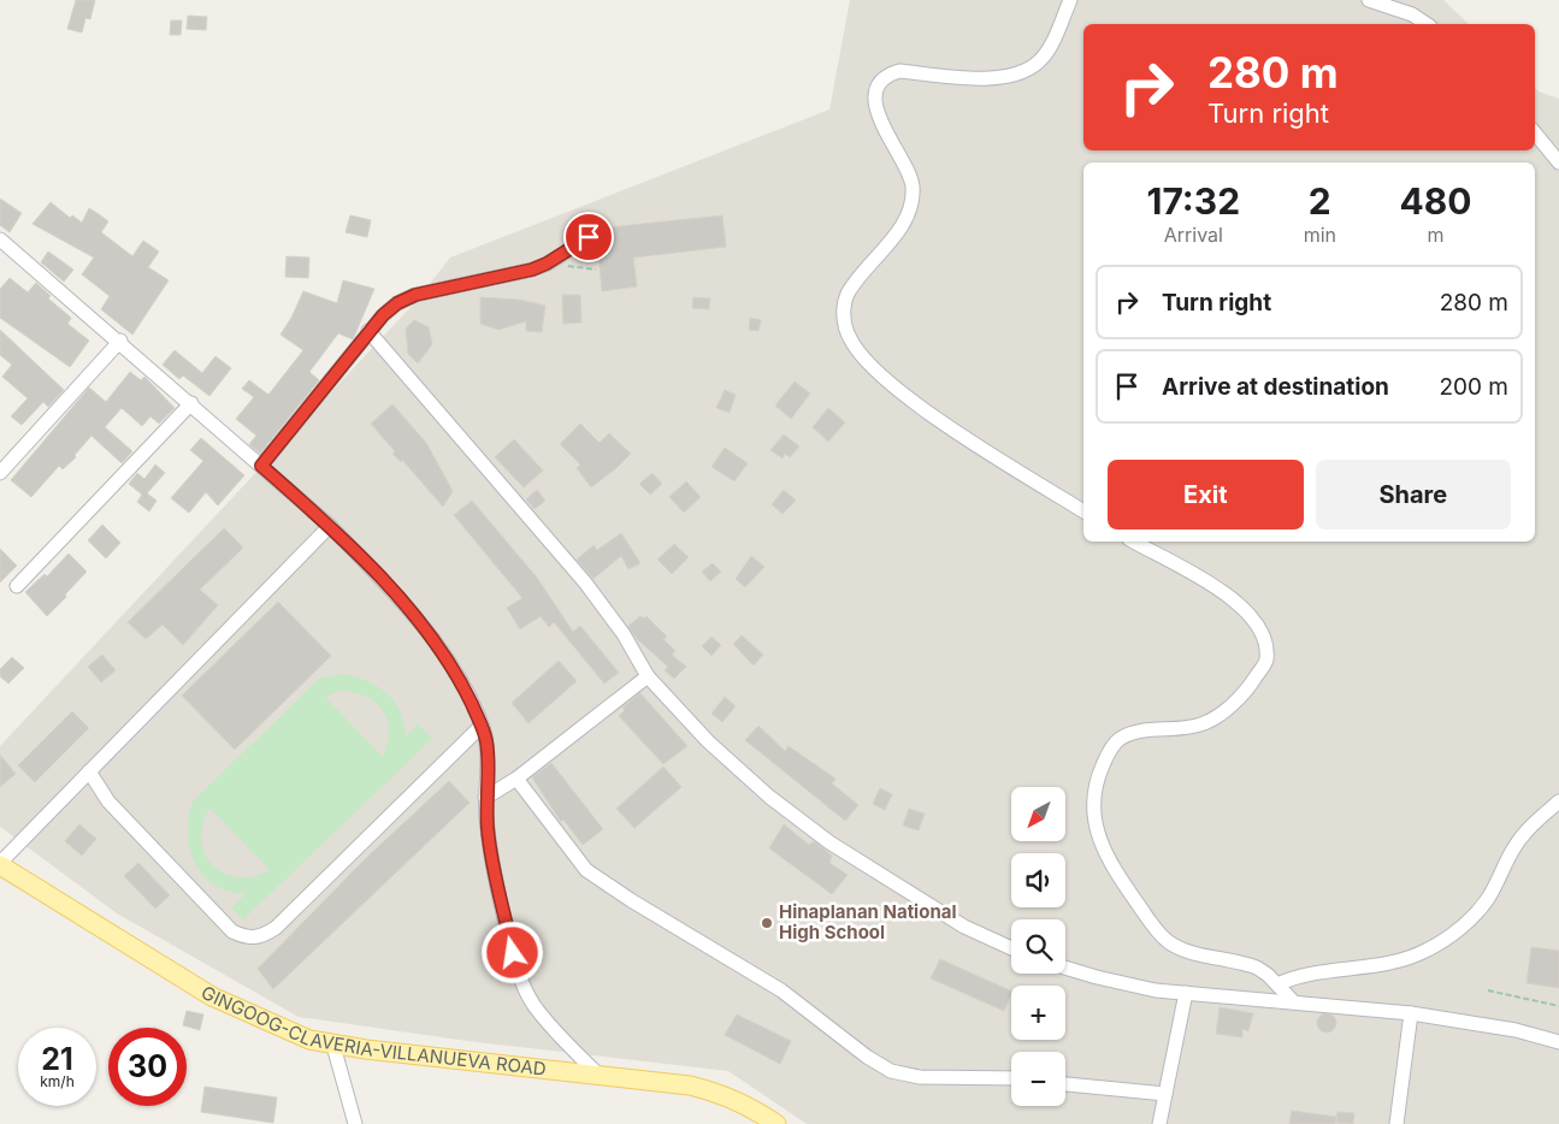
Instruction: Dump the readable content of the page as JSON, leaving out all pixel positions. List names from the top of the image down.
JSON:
{
  "streets": {
    "main road": ["GINGOOG-CLAVERIA-VILLANUEVA ROAD"]
  },
  "places": ["Hinaplanan National High School"],
  "north": "bottom left",
  "page": {
    "turn": ["280 m", "Turn right"],
    "eta": [
      "17:32",
      "Arrival",
      "2",
      "min",
      "480",
      "m"
    ],
    "list": [
      {
        "name": "Turn right",
        "value": "280 m"
      },
      {
        "name": "Arrive at destination",
        "value": "200 m"
      }
    ],
    "buttons": ["Exit", "Share"],
    "map_buttons": ["+", "−"],
    "speed": "21 km/h",
    "limit": "30"
  }
}
